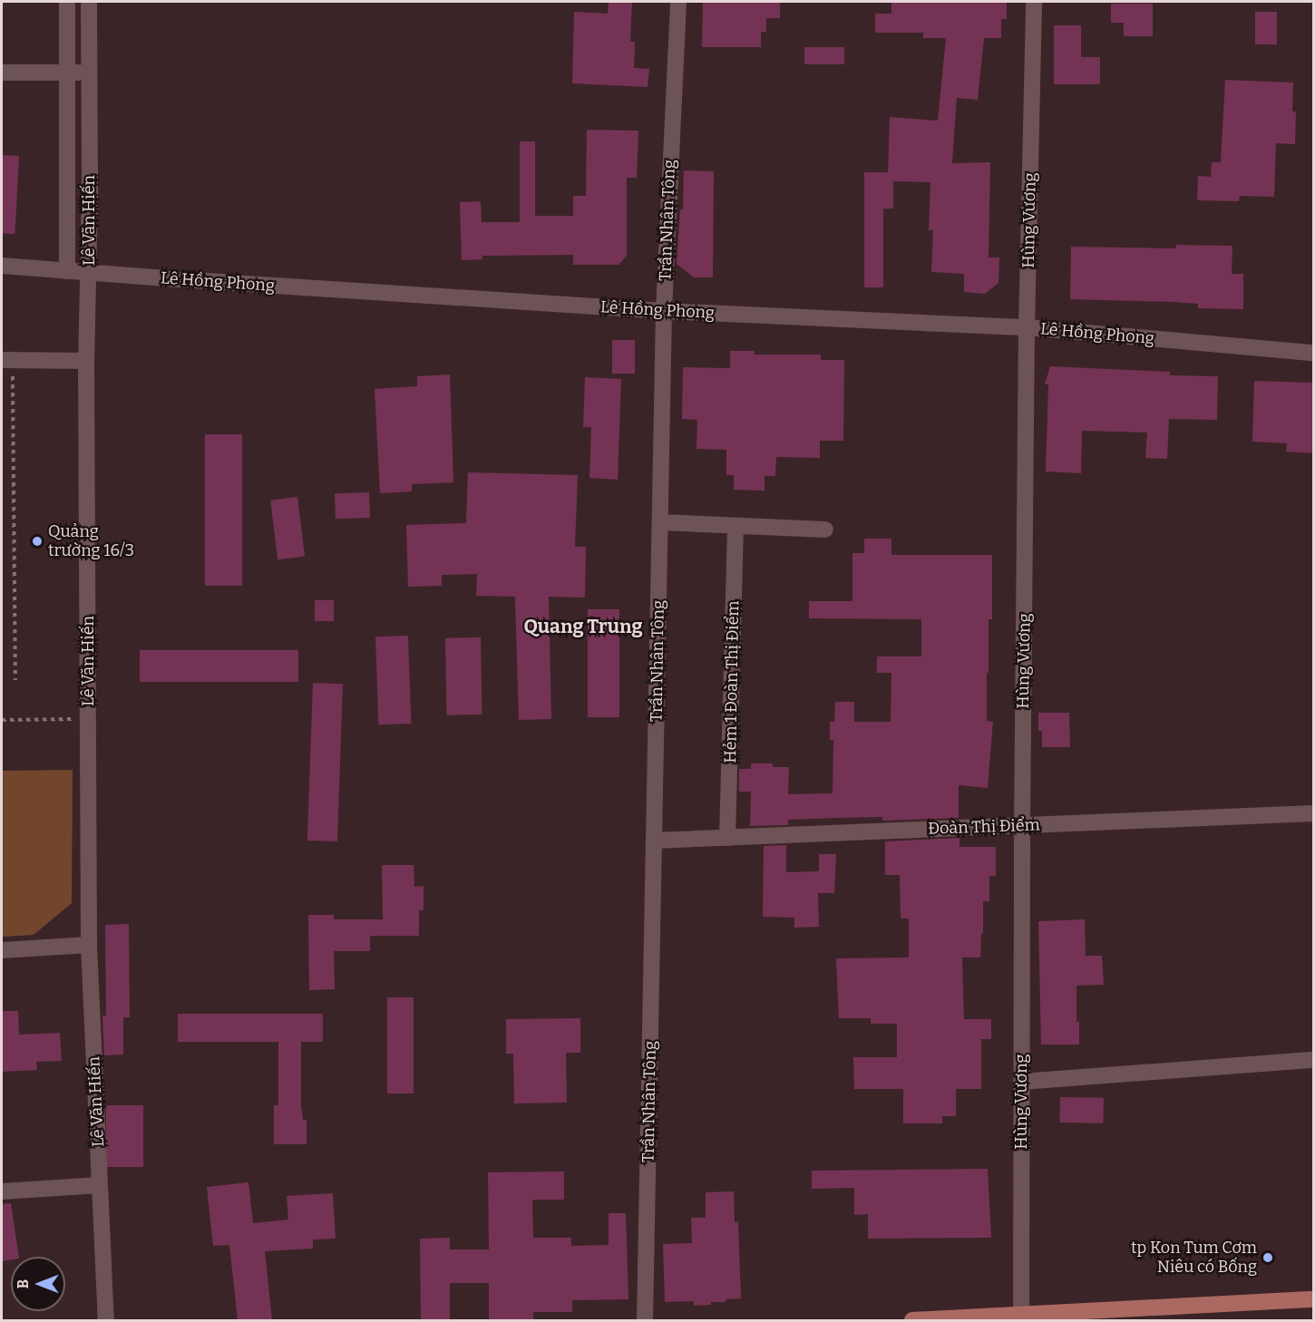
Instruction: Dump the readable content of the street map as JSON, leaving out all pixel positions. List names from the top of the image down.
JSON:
{
  "streets": {
    "street": [
      "Lê Văn Hiến",
      "Trần Nhân Tông",
      "Hùng Vương",
      "Lê Hồng Phong",
      "Hẻm 1 Đoàn Thị Điểm",
      "Đoàn Thị Điểm"
    ]
  },
  "crossings": [
    ["Lê Văn Hiến", "Lê Hồng Phong"],
    ["Trần Nhân Tông", "Lê Hồng Phong"],
    ["Trần Nhân Tông", "Đoàn Thị Điểm"],
    ["Hùng Vương", "Lê Hồng Phong"],
    ["Hùng Vương", "Đoàn Thị Điểm"],
    ["Hẻm 1 Đoàn Thị Điểm", "Đoàn Thị Điểm"]
  ],
  "districts": ["Quang Trung"],
  "places": ["Quảng trường 16/3", "tp Kon Tum Cơm Niêu có Bống"],
  "north": "left"
}
